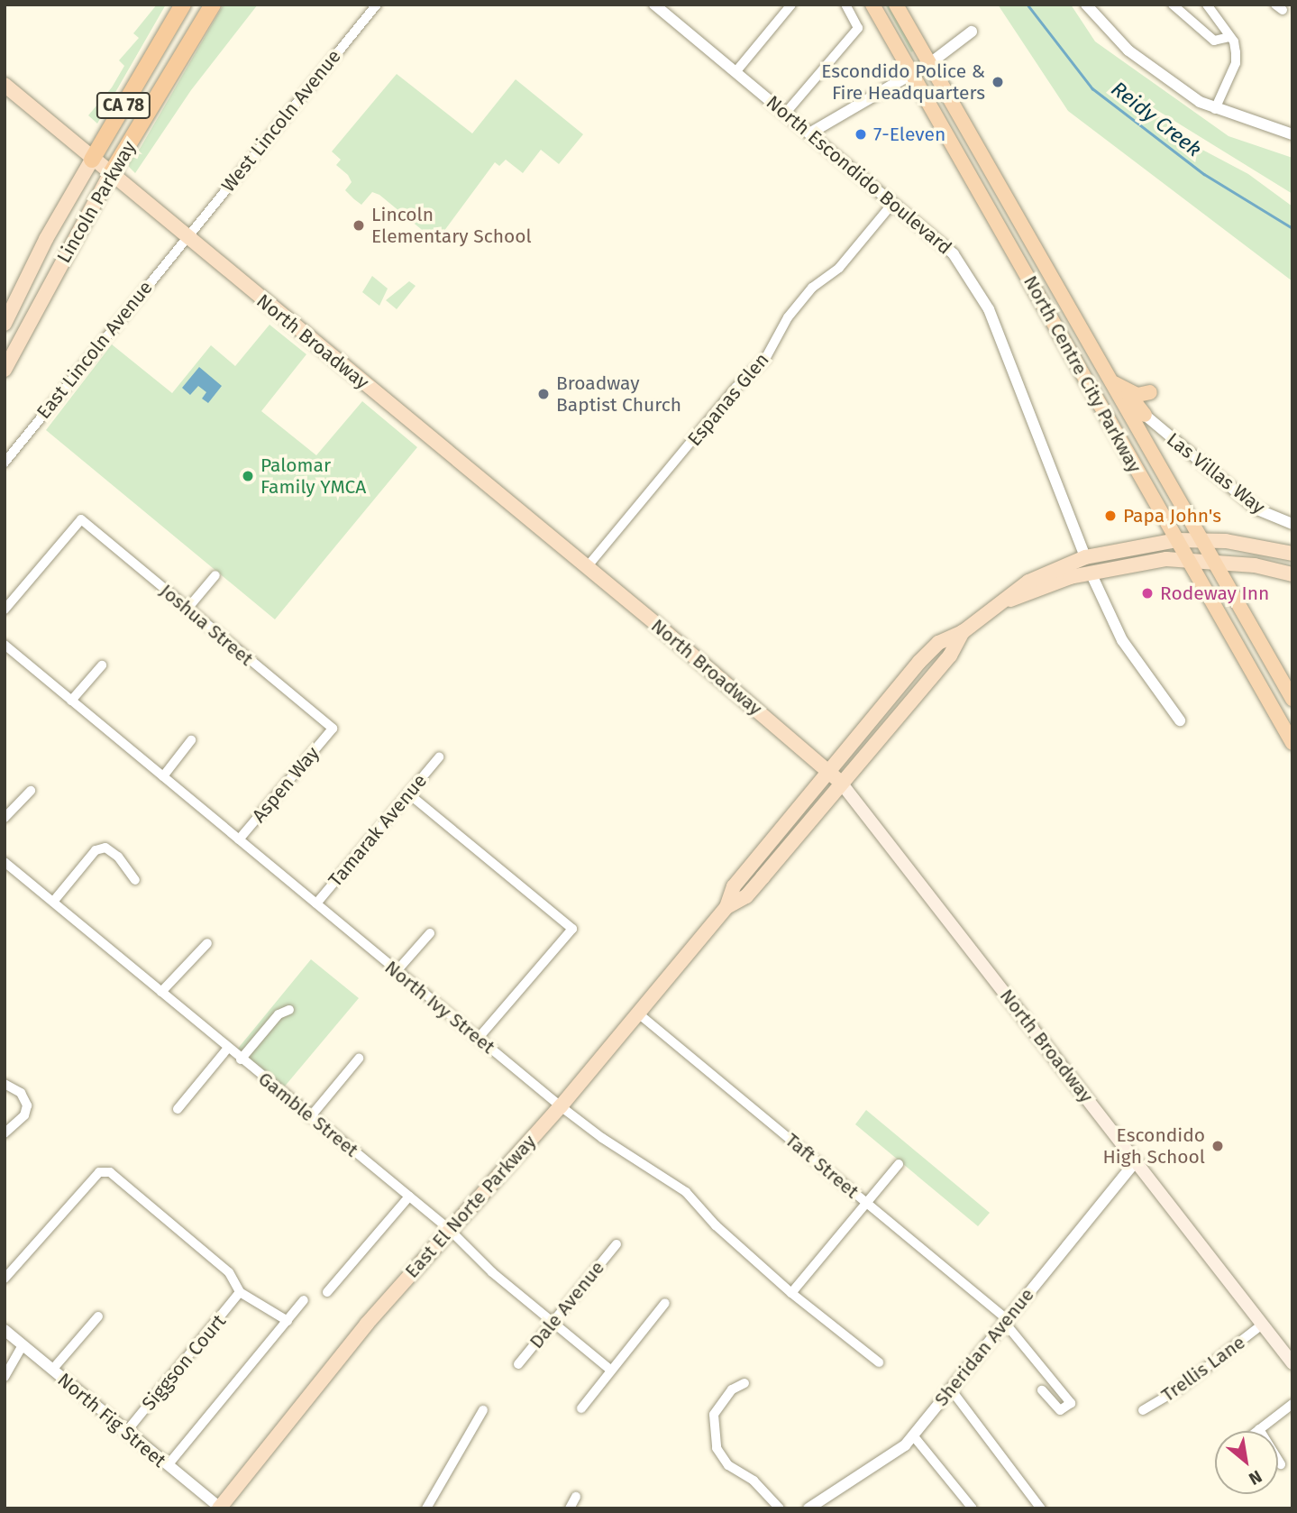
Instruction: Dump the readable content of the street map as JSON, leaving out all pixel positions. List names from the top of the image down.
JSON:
{
  "streets": {
    "highway": ["CA 78", "Lincoln Parkway", "North Centre City Parkway"],
    "main road": ["North Broadway", "East El Norte Parkway"],
    "street": [
      "West Lincoln Avenue",
      "North Escondido Boulevard",
      "East Lincoln Avenue",
      "Espanas Glen",
      "Las Villas Way",
      "Joshua Street",
      "Aspen Way",
      "Tamarak Avenue",
      "North Ivy Street",
      "Gamble Street",
      "Taft Street",
      "Dale Avenue",
      "Sheridan Avenue",
      "Siggson Court",
      "Trellis Lane",
      "North Fig Street"
    ]
  },
  "crossings": [
    ["West Lincoln Avenue", "North Broadway"],
    ["West Lincoln Avenue", "East Lincoln Avenue"],
    ["North Escondido Boulevard", "Espanas Glen"],
    ["Lincoln Parkway", "North Broadway"],
    ["North Broadway", "East Lincoln Avenue"],
    ["North Broadway", "Espanas Glen"],
    ["North Broadway", "East El Norte Parkway"],
    ["North Broadway", "Sheridan Avenue"],
    ["North Broadway", "Trellis Lane"],
    ["Joshua Street", "Aspen Way"],
    ["Aspen Way", "North Ivy Street"],
    ["Tamarak Avenue", "North Ivy Street"],
    ["North Ivy Street", "East El Norte Parkway"],
    ["Gamble Street", "East El Norte Parkway"],
    ["Gamble Street", "Dale Avenue"],
    ["Taft Street", "East El Norte Parkway"],
    ["Taft Street", "Sheridan Avenue"],
    ["East El Norte Parkway", "North Fig Street"],
    ["Siggson Court", "North Fig Street"]
  ],
  "water": ["Reidy Creek"],
  "places": [
    "Escondido Police & Fire Headquarters",
    "7-Eleven",
    "Lincoln Elementary School",
    "Broadway Baptist Church",
    "Palomar Family YMCA",
    "Papa John's",
    "Rodeway Inn",
    "Escondido High School"
  ],
  "north": "bottom right"
}
